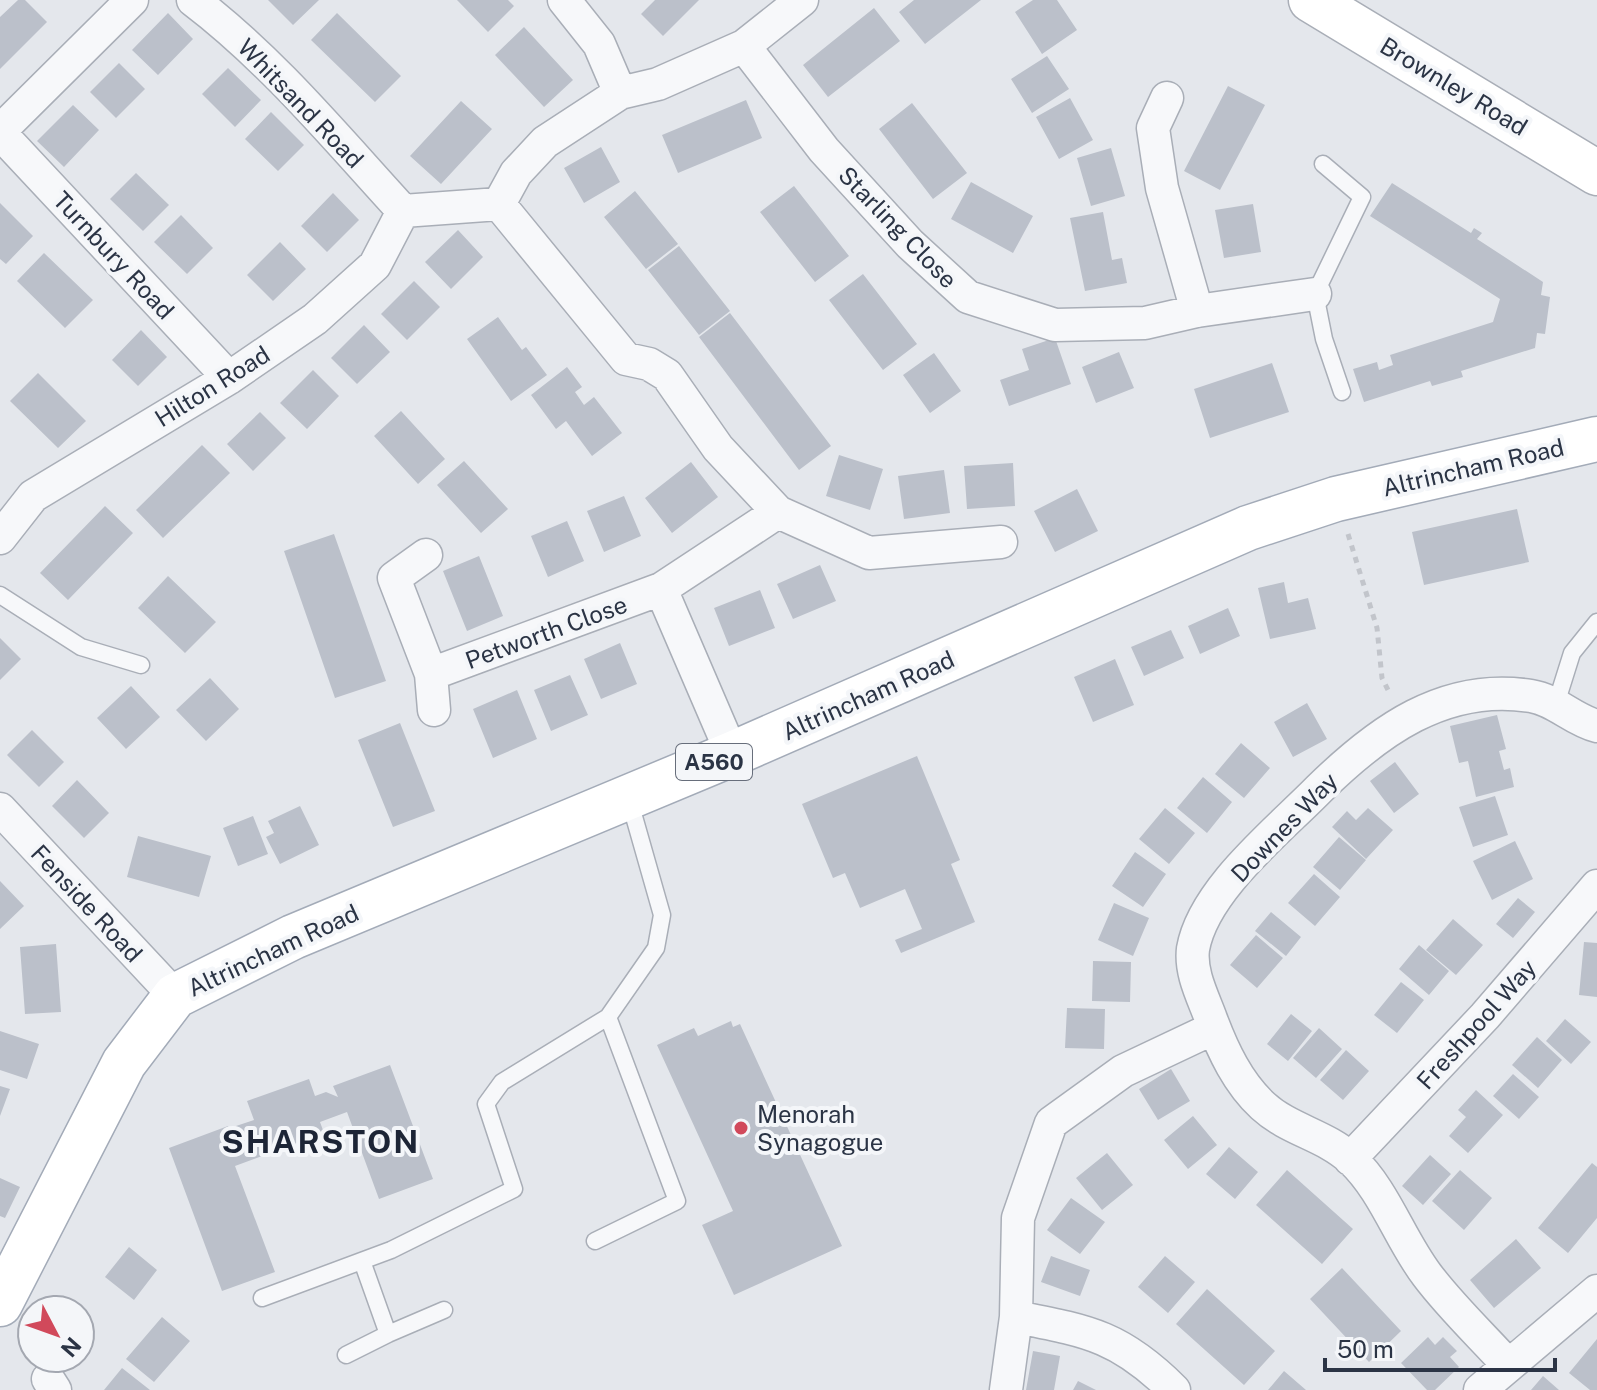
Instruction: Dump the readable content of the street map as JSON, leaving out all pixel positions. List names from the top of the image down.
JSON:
{
  "streets": {
    "main road": ["Brownley Road", "Altrincham Road", "A560"],
    "street": [
      "Whitsand Road",
      "Starling Close",
      "Turnbury Road",
      "Hilton Road",
      "Petworth Close",
      "Downes Way",
      "Fenside Road",
      "Freshpool Way"
    ]
  },
  "crossings": [
    ["Whitsand Road", "Hilton Road"],
    ["Turnbury Road", "Hilton Road"],
    ["Altrincham Road", "Fenside Road"],
    ["Downes Way", "Freshpool Way"]
  ],
  "districts": ["SHARSTON"],
  "places": ["Menorah Synagogue"],
  "scale_bar": "50 m",
  "north": "bottom right"
}
